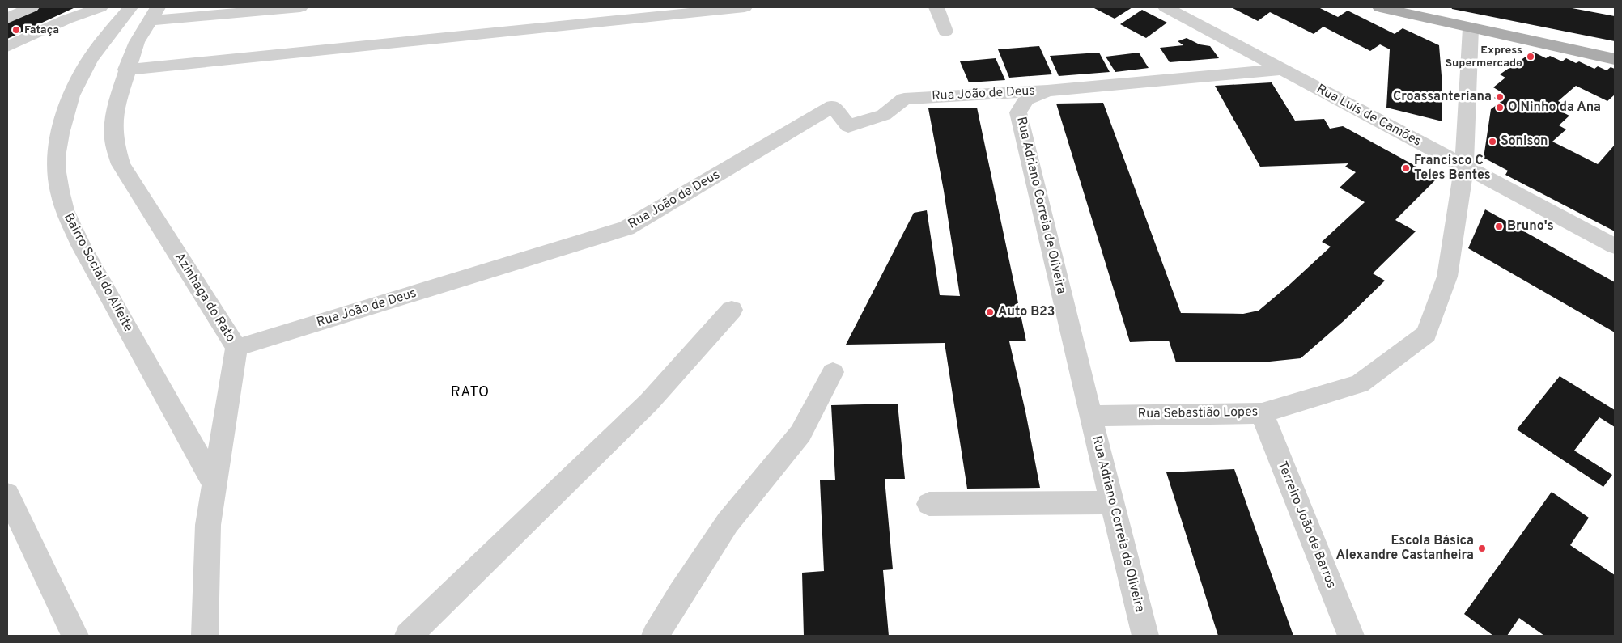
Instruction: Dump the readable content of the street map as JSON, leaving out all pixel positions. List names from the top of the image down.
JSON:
{
  "streets": {
    "street": [
      "Rua João de Deus",
      "Rua Luís de Camões",
      "Rua Adriano Correia de Oliveira",
      "Bairro Social do Alfeite",
      "Azinhaga do Rato",
      "Rua Sebastião Lopes",
      "Terreiro João de Barros"
    ]
  },
  "crossings": [
    ["Rua João de Deus", "Rua Adriano Correia de Oliveira"],
    ["Rua João de Deus", "Azinhaga do Rato"],
    ["Rua Luís de Camões", "Rua Adriano Correia de Oliveira"],
    ["Rua Luís de Camões", "Rua Sebastião Lopes"],
    ["Rua Adriano Correia de Oliveira", "Rua Sebastião Lopes"],
    ["Bairro Social do Alfeite", "Azinhaga do Rato"],
    ["Rua Sebastião Lopes", "Terreiro João de Barros"]
  ],
  "districts": ["RATO"],
  "places": [
    "Fataça",
    "Express Supermercado",
    "Croassanteriana",
    "O Ninho da Ana",
    "Sonison",
    "Francisco C Teles Bentes",
    "Bruno's",
    "Auto B23",
    "Escola Básica Alexandre Castanheira"
  ]
}
